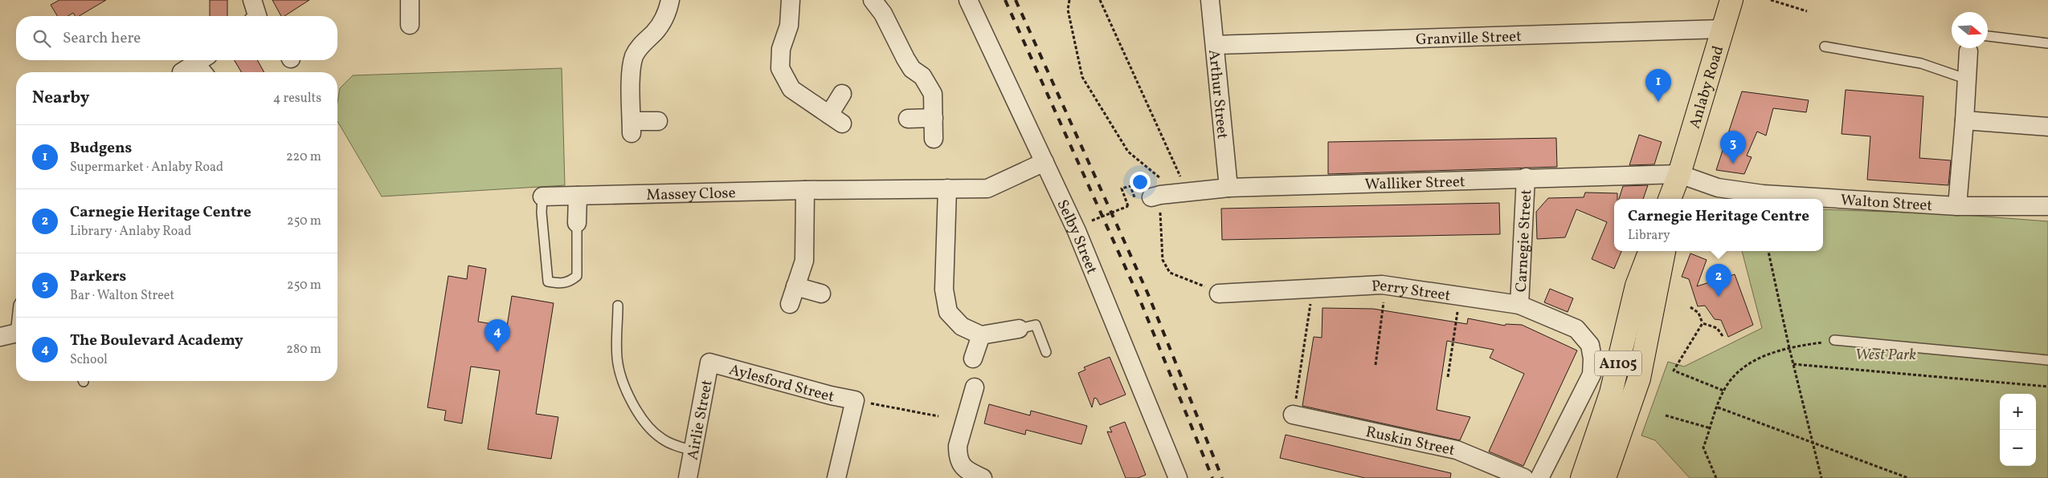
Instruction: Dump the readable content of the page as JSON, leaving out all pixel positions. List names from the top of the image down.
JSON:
{
  "streets": {
    "main road": ["Anlaby Road", "A1105"],
    "street": [
      "Granville Street",
      "Arthur Street",
      "Walliker Street",
      "Massey Close",
      "Walton Street",
      "Selby Street",
      "Carnegie Street",
      "Perry Street",
      "Aylesford Street",
      "Airlie Street",
      "Ruskin Street"
    ]
  },
  "crossings": [
    ["Granville Street", "Anlaby Road"],
    ["Granville Street", "Arthur Street"],
    ["Anlaby Road", "Walliker Street"],
    ["Anlaby Road", "Walton Street"],
    ["Arthur Street", "Walliker Street"],
    ["Walliker Street", "Walton Street"],
    ["Walliker Street", "Carnegie Street"],
    ["Massey Close", "Selby Street"],
    ["Carnegie Street", "Perry Street"],
    ["Aylesford Street", "Airlie Street"]
  ],
  "parks": ["West Park"],
  "north": "right",
  "page": {
    "search": "Search here",
    "pins": [
      "1",
      "3",
      "2",
      "4"
    ],
    "heading": ["Nearby", "4 results"],
    "list": [
      {
        "mark": "1",
        "name": "Budgens",
        "note": "Supermarket · Anlaby Road",
        "value": "220 m"
      },
      {
        "mark": "2",
        "name": "Carnegie Heritage Centre",
        "note": "Library · Anlaby Road",
        "value": "250 m"
      },
      {
        "mark": "3",
        "name": "Parkers",
        "note": "Bar · Walton Street",
        "value": "250 m"
      },
      {
        "mark": "4",
        "name": "The Boulevard Academy",
        "note": "School",
        "value": "280 m"
      }
    ],
    "popup": ["Carnegie Heritage Centre", "Library"],
    "map_buttons": ["+", "−"]
  }
}
